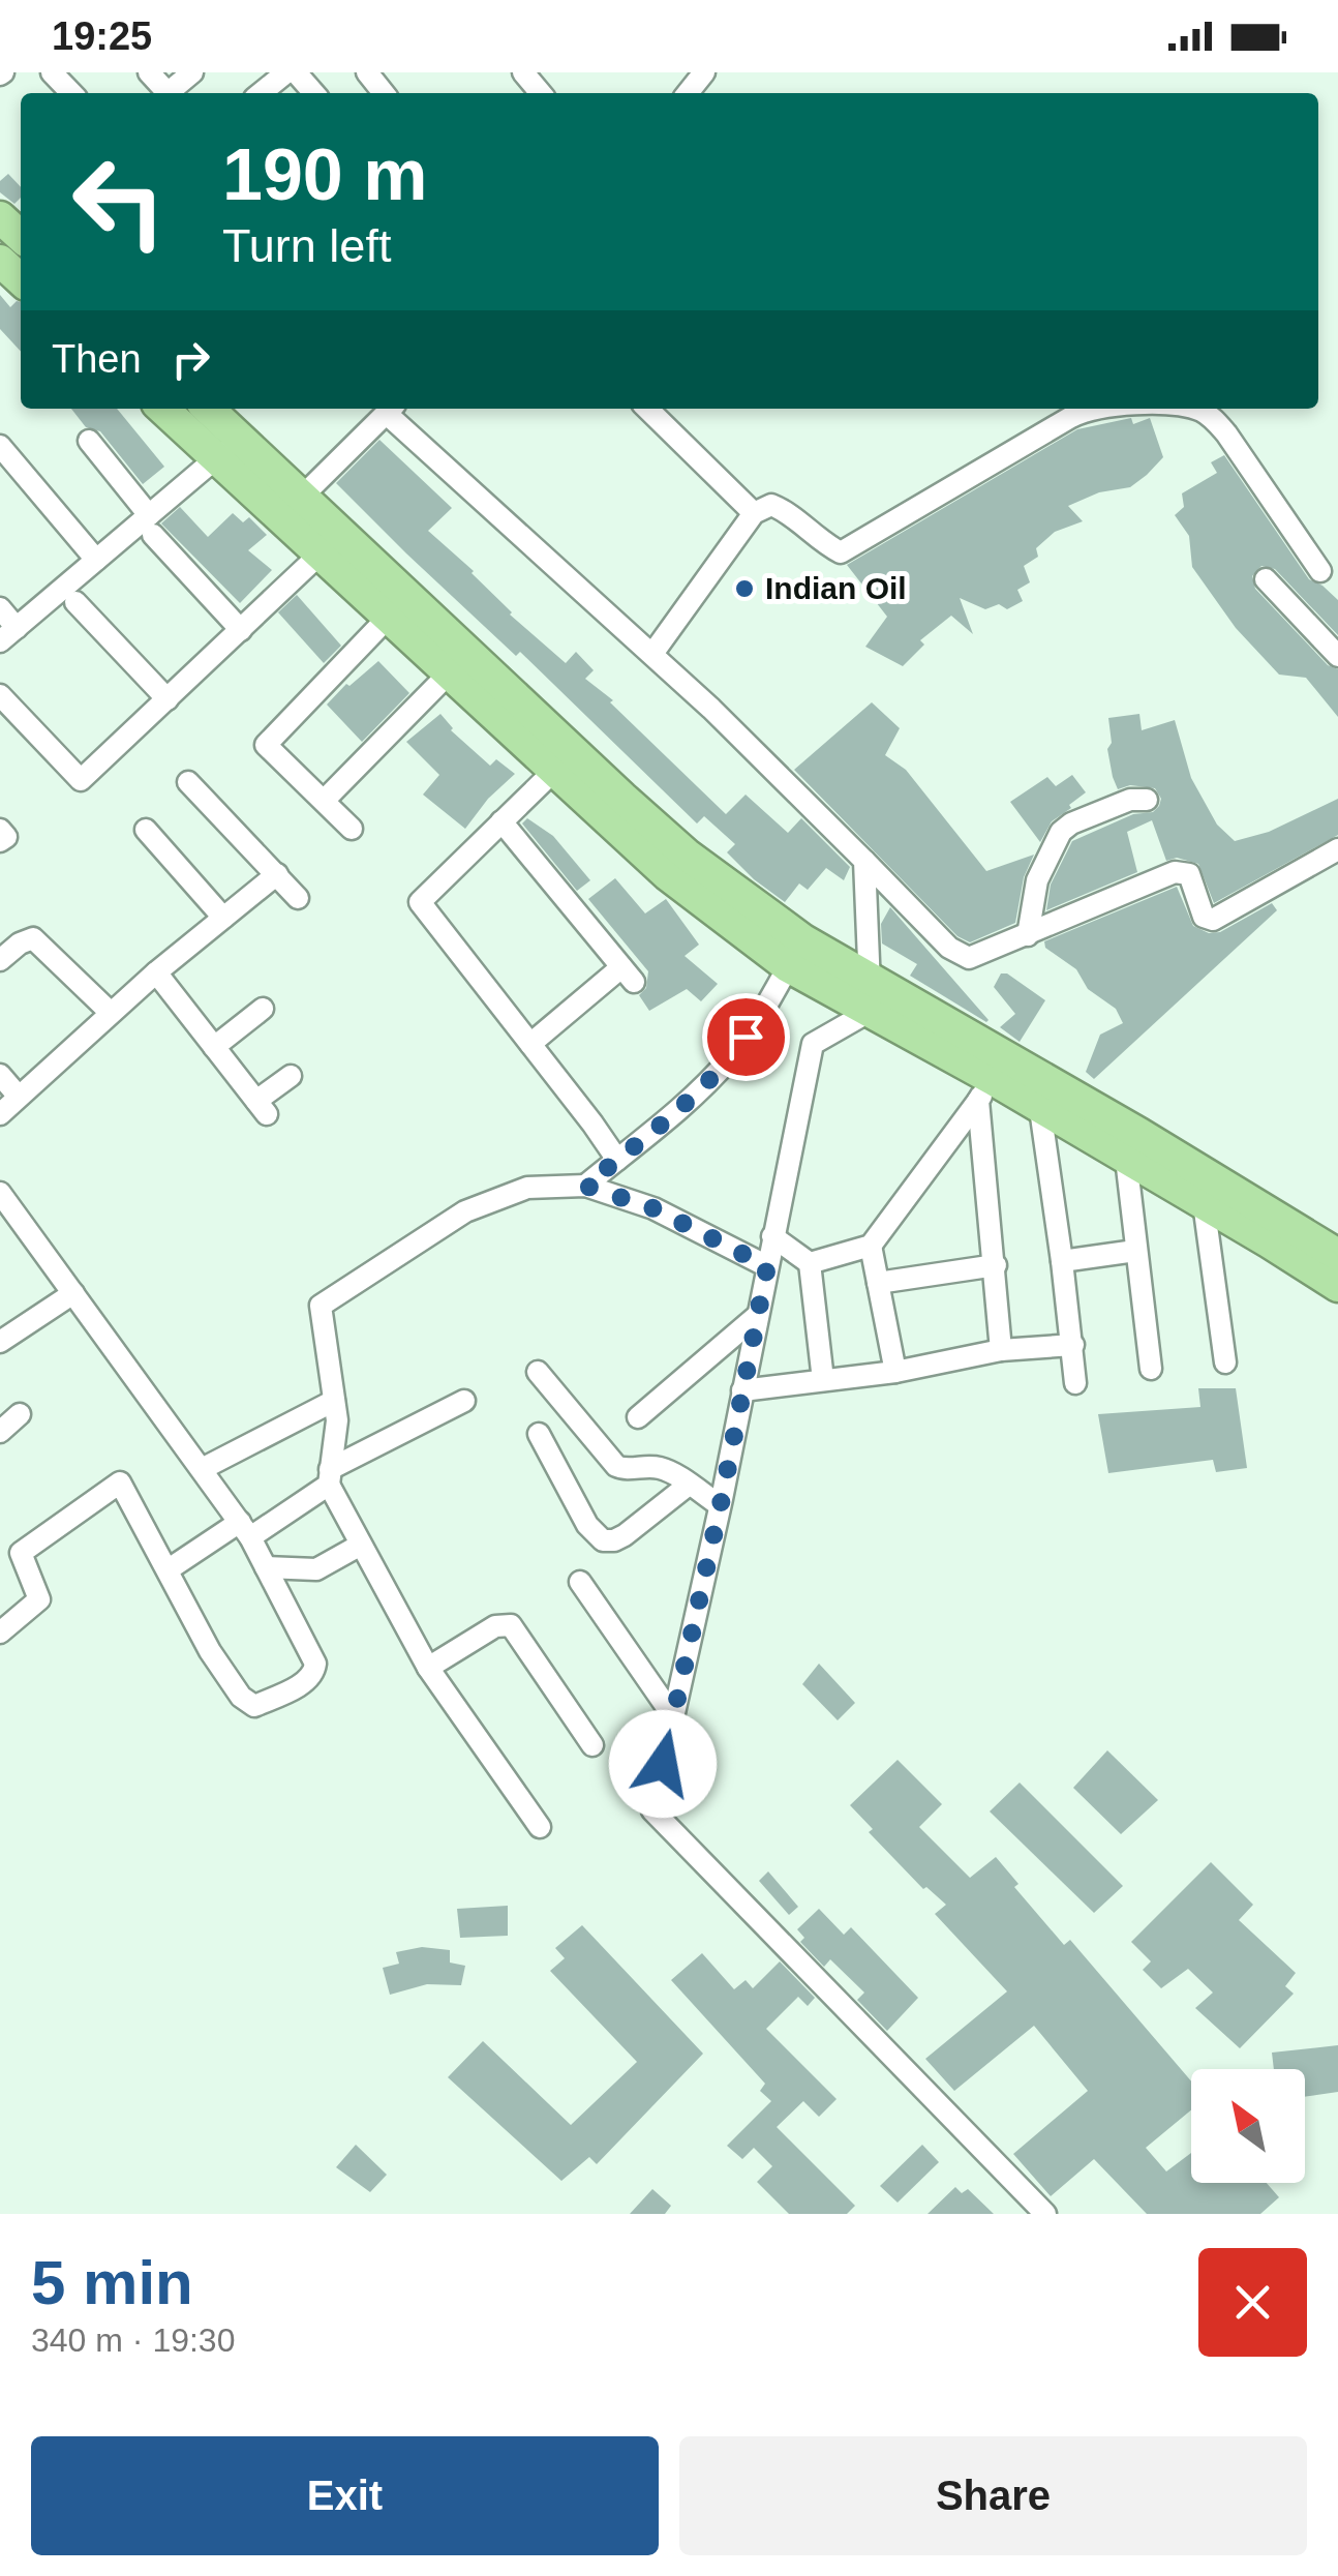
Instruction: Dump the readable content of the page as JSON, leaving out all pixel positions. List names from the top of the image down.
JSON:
{
  "places": ["Indian Oil"],
  "north": "top left",
  "page": {
    "status": "19:25",
    "turn": ["190 m", "Turn left"],
    "then": "Then",
    "heading": ["5 min", "340 m · 19:30"],
    "buttons": ["Exit", "Share"]
  }
}
